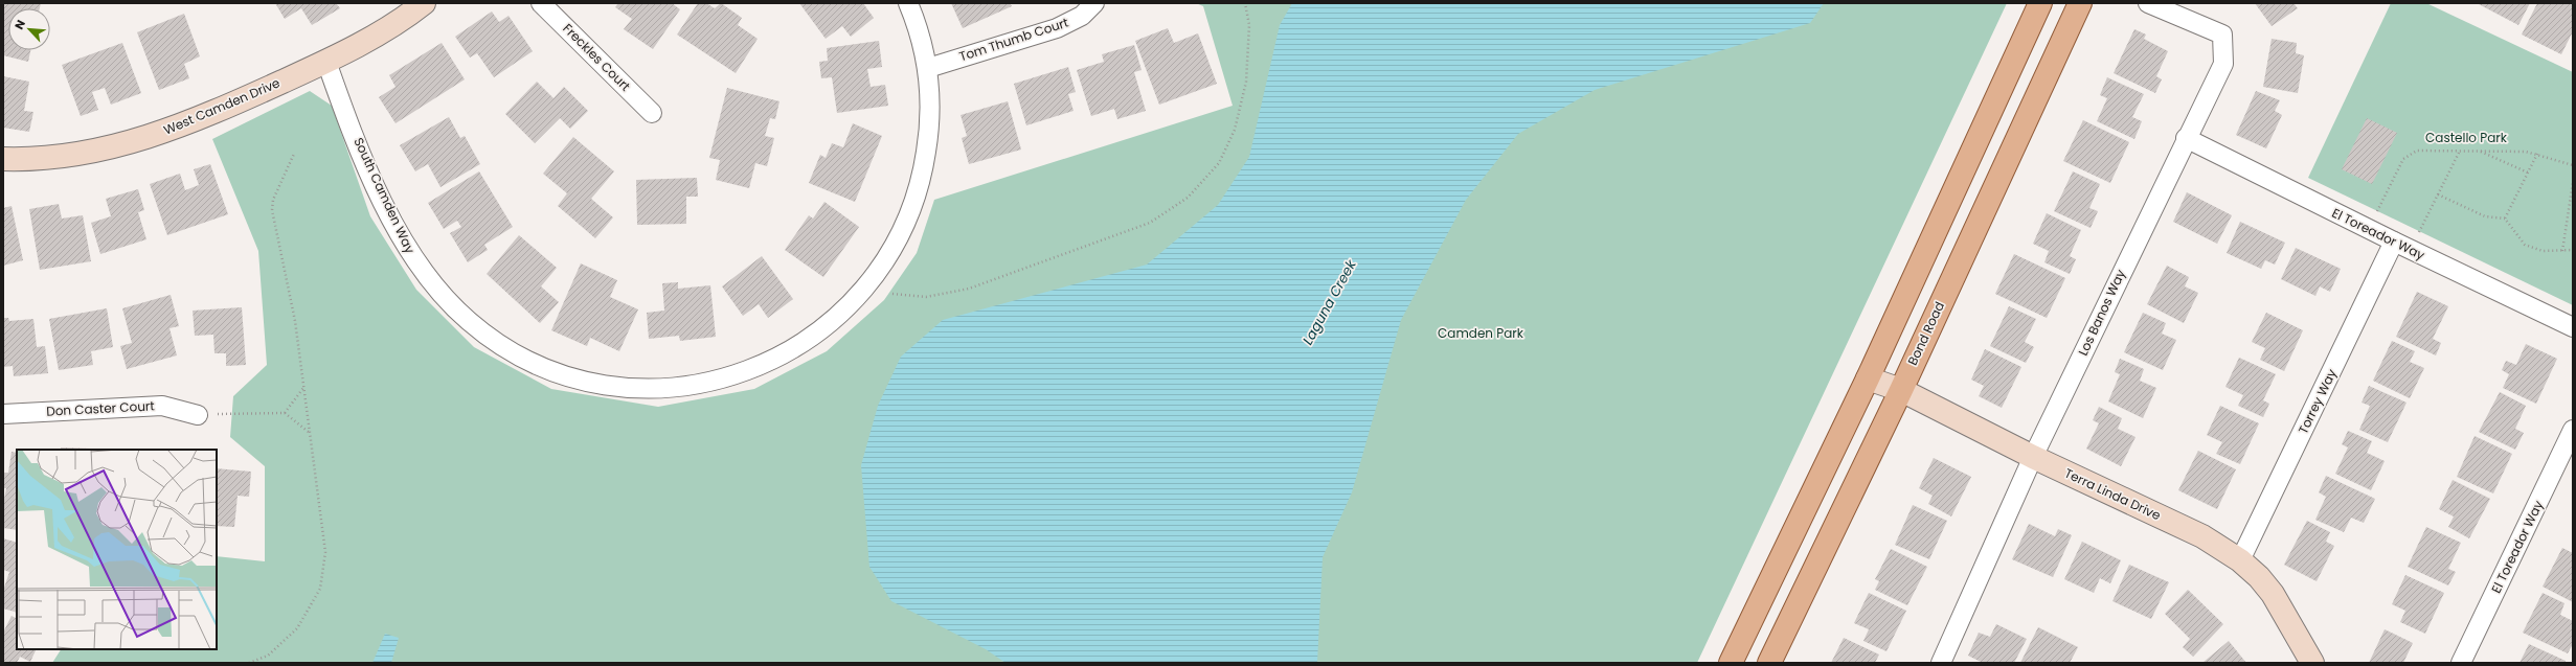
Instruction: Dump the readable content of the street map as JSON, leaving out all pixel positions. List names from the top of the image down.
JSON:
{
  "streets": {
    "main road": ["Bond Road"],
    "street": [
      "Tom Thumb Court",
      "Freckles Court",
      "West Camden Drive",
      "South Camden Way",
      "El Toreador Way",
      "Los Banos Way",
      "Torrey Way",
      "Don Caster Court",
      "Terra Linda Drive"
    ]
  },
  "crossings": [
    ["Tom Thumb Court", "South Camden Way"],
    ["West Camden Drive", "South Camden Way"],
    ["El Toreador Way", "Los Banos Way"],
    ["El Toreador Way", "Torrey Way"],
    ["Los Banos Way", "Terra Linda Drive"],
    ["Bond Road", "Terra Linda Drive"],
    ["Torrey Way", "Terra Linda Drive"]
  ],
  "water": ["Laguna Creek"],
  "parks": ["Castello Park", "Camden Park"],
  "north": "top left"
}
